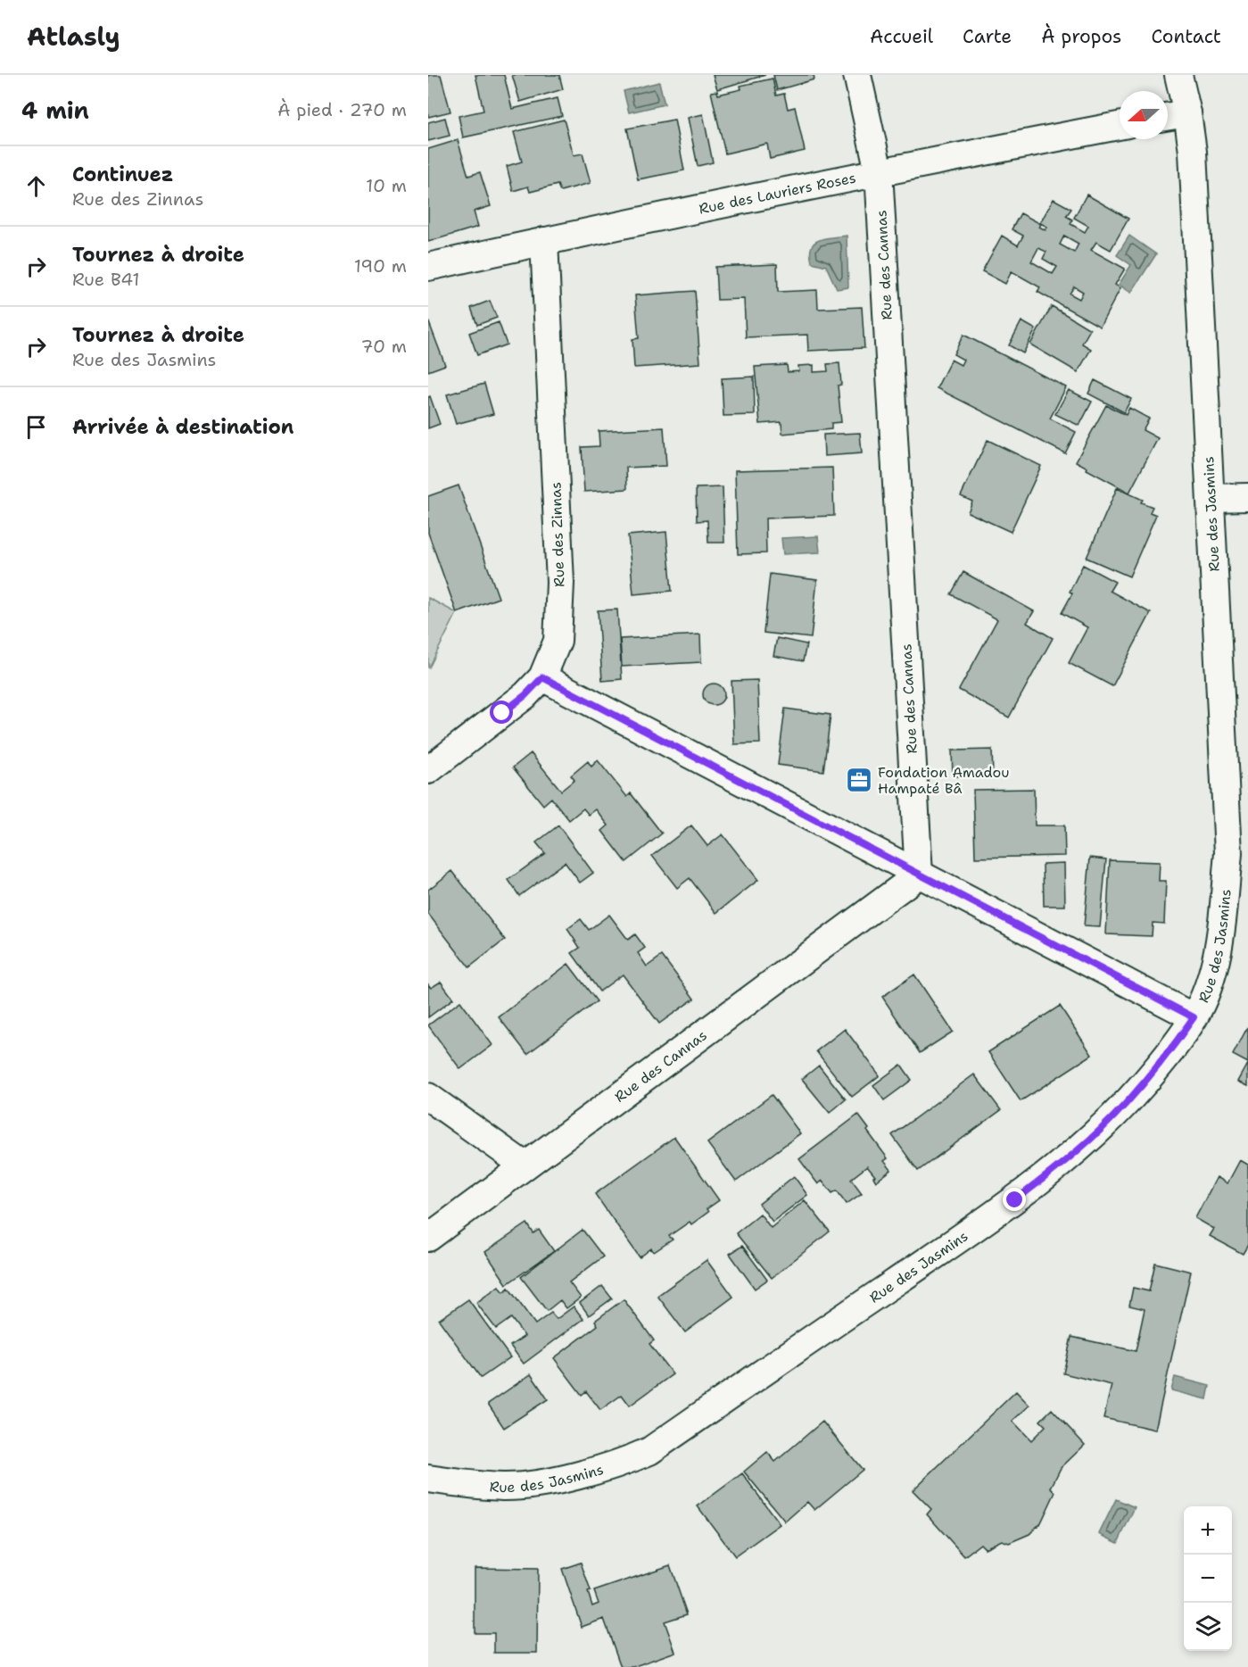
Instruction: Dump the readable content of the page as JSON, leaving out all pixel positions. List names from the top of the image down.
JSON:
{
  "streets": {
    "street": [
      "Rue des Lauriers Roses",
      "Rue des Cannas",
      "Rue des Jasmins",
      "Rue des Zinnas"
    ]
  },
  "crossings": [
    ["Rue des Lauriers Roses", "Rue des Cannas"],
    ["Rue des Lauriers Roses", "Rue des Zinnas"]
  ],
  "places": {
    "office": ["Fondation Amadou Hampaté Bâ"]
  },
  "north": "left",
  "page": {
    "header": "Atlasly",
    "nav": [
      "Accueil",
      "Carte",
      "À propos",
      "Contact"
    ],
    "heading": ["4 min", "À pied · 270 m"],
    "list": [
      ["Continuez", "Rue des Zinnas", "10 m"],
      ["Tournez à droite", "Rue B41", "190 m"],
      ["Tournez à droite", "Rue des Jasmins", "70 m"],
      "Arrivée à destination"
    ],
    "map_buttons": ["+", "−"]
  }
}
